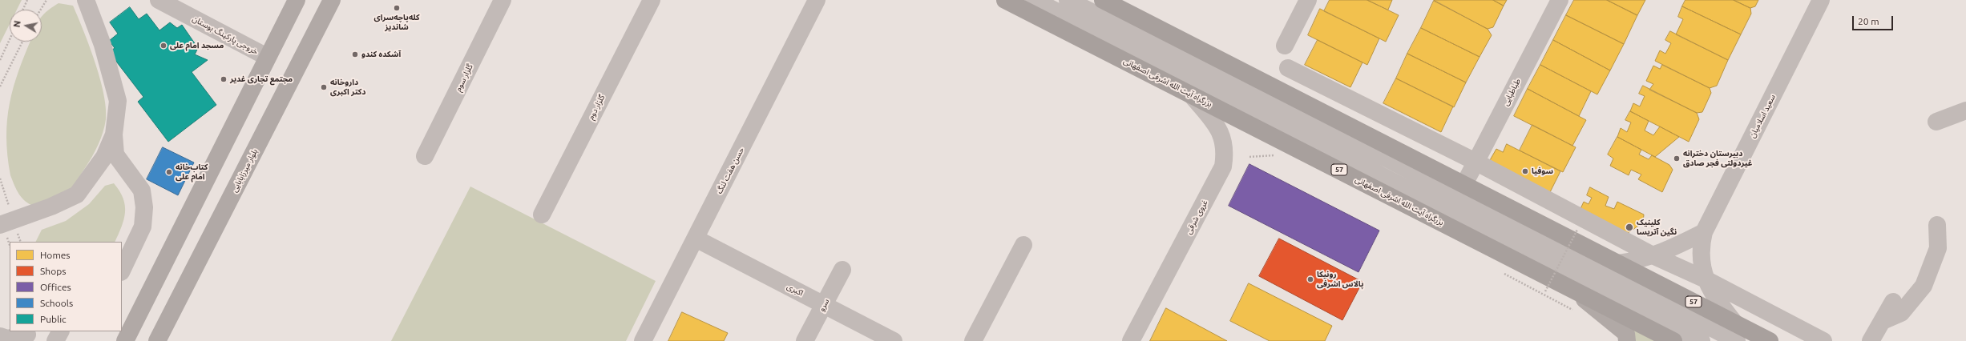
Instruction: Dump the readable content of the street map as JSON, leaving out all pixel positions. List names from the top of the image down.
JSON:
{
  "streets": {
    "highway": ["بزرگراه آیت الله اشرفی اصفهانی", "57"],
    "main road": ["بلوار میرزابابایی"],
    "street": [
      "خروجی پارکینگ بوستان",
      "گلزار سوم",
      "طباطبایی",
      "گلزار دوم",
      "سعید اسلامیان",
      "حسن هفت لنگ",
      "غروی شرقی",
      "اکبری",
      "سرو"
    ]
  },
  "crossings": [
    ["بزرگراه آیت الله اشرفی اصفهانی", "غروی شرقی"],
    ["طباطبایی", "57"],
    ["سعید اسلامیان", "57"],
    ["حسن هفت لنگ", "اکبری"],
    ["اکبری", "سرو"]
  ],
  "places": [
    "کله‌پاچه‌سرای شاندیز",
    "مسجد امام علی",
    "آشکده کندو",
    "مجتمع تجاری غدیر",
    "داروخانه دکتر اکبری",
    "دبیرستان دخترانه غیردولتی فجر صادق",
    "سوفیا",
    "کتاب‌خانه امام علی",
    "کلینیک نگین آتریسا",
    "رونیکا پالاس اشرفی"
  ],
  "legend": [
    "Homes",
    "Shops",
    "Offices",
    "Schools",
    "Public"
  ],
  "scale_bar": "20 m",
  "north": "left"
}
